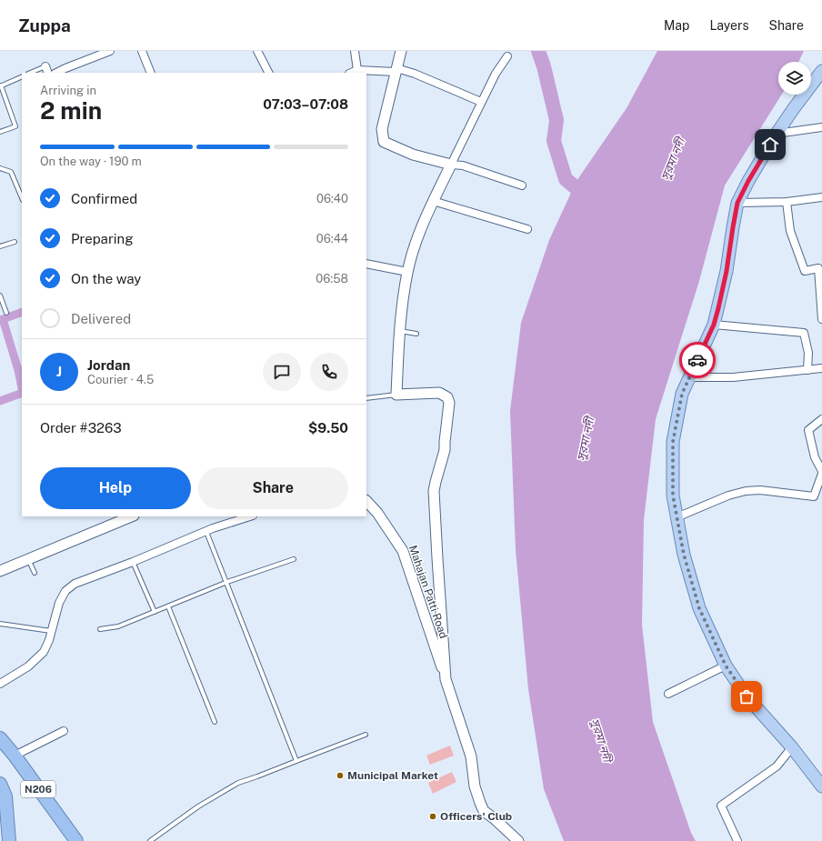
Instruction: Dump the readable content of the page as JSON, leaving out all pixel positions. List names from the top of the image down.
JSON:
{
  "streets": {
    "highway": ["N206"],
    "street": ["Mahajan Patti Road"]
  },
  "water": ["সুরমা নদী"],
  "places": ["Municipal Market", "Officers' Club"],
  "page": {
    "header": "Zuppa",
    "nav": ["Map", "Layers", "Share"],
    "heading": ["2 min", "Arriving in", "07:03–07:08"],
    "panel": [
      "Jordan",
      "Courier · 4.5",
      "Order #3263",
      "$9.50"
    ],
    "bar": "On the way · 190 m",
    "list": [
      ["Confirmed", "06:40"],
      ["Preparing", "06:44"],
      ["On the way", "06:58"],
      "Delivered"
    ],
    "round": "J",
    "buttons": ["Help", "Share"]
  }
}
